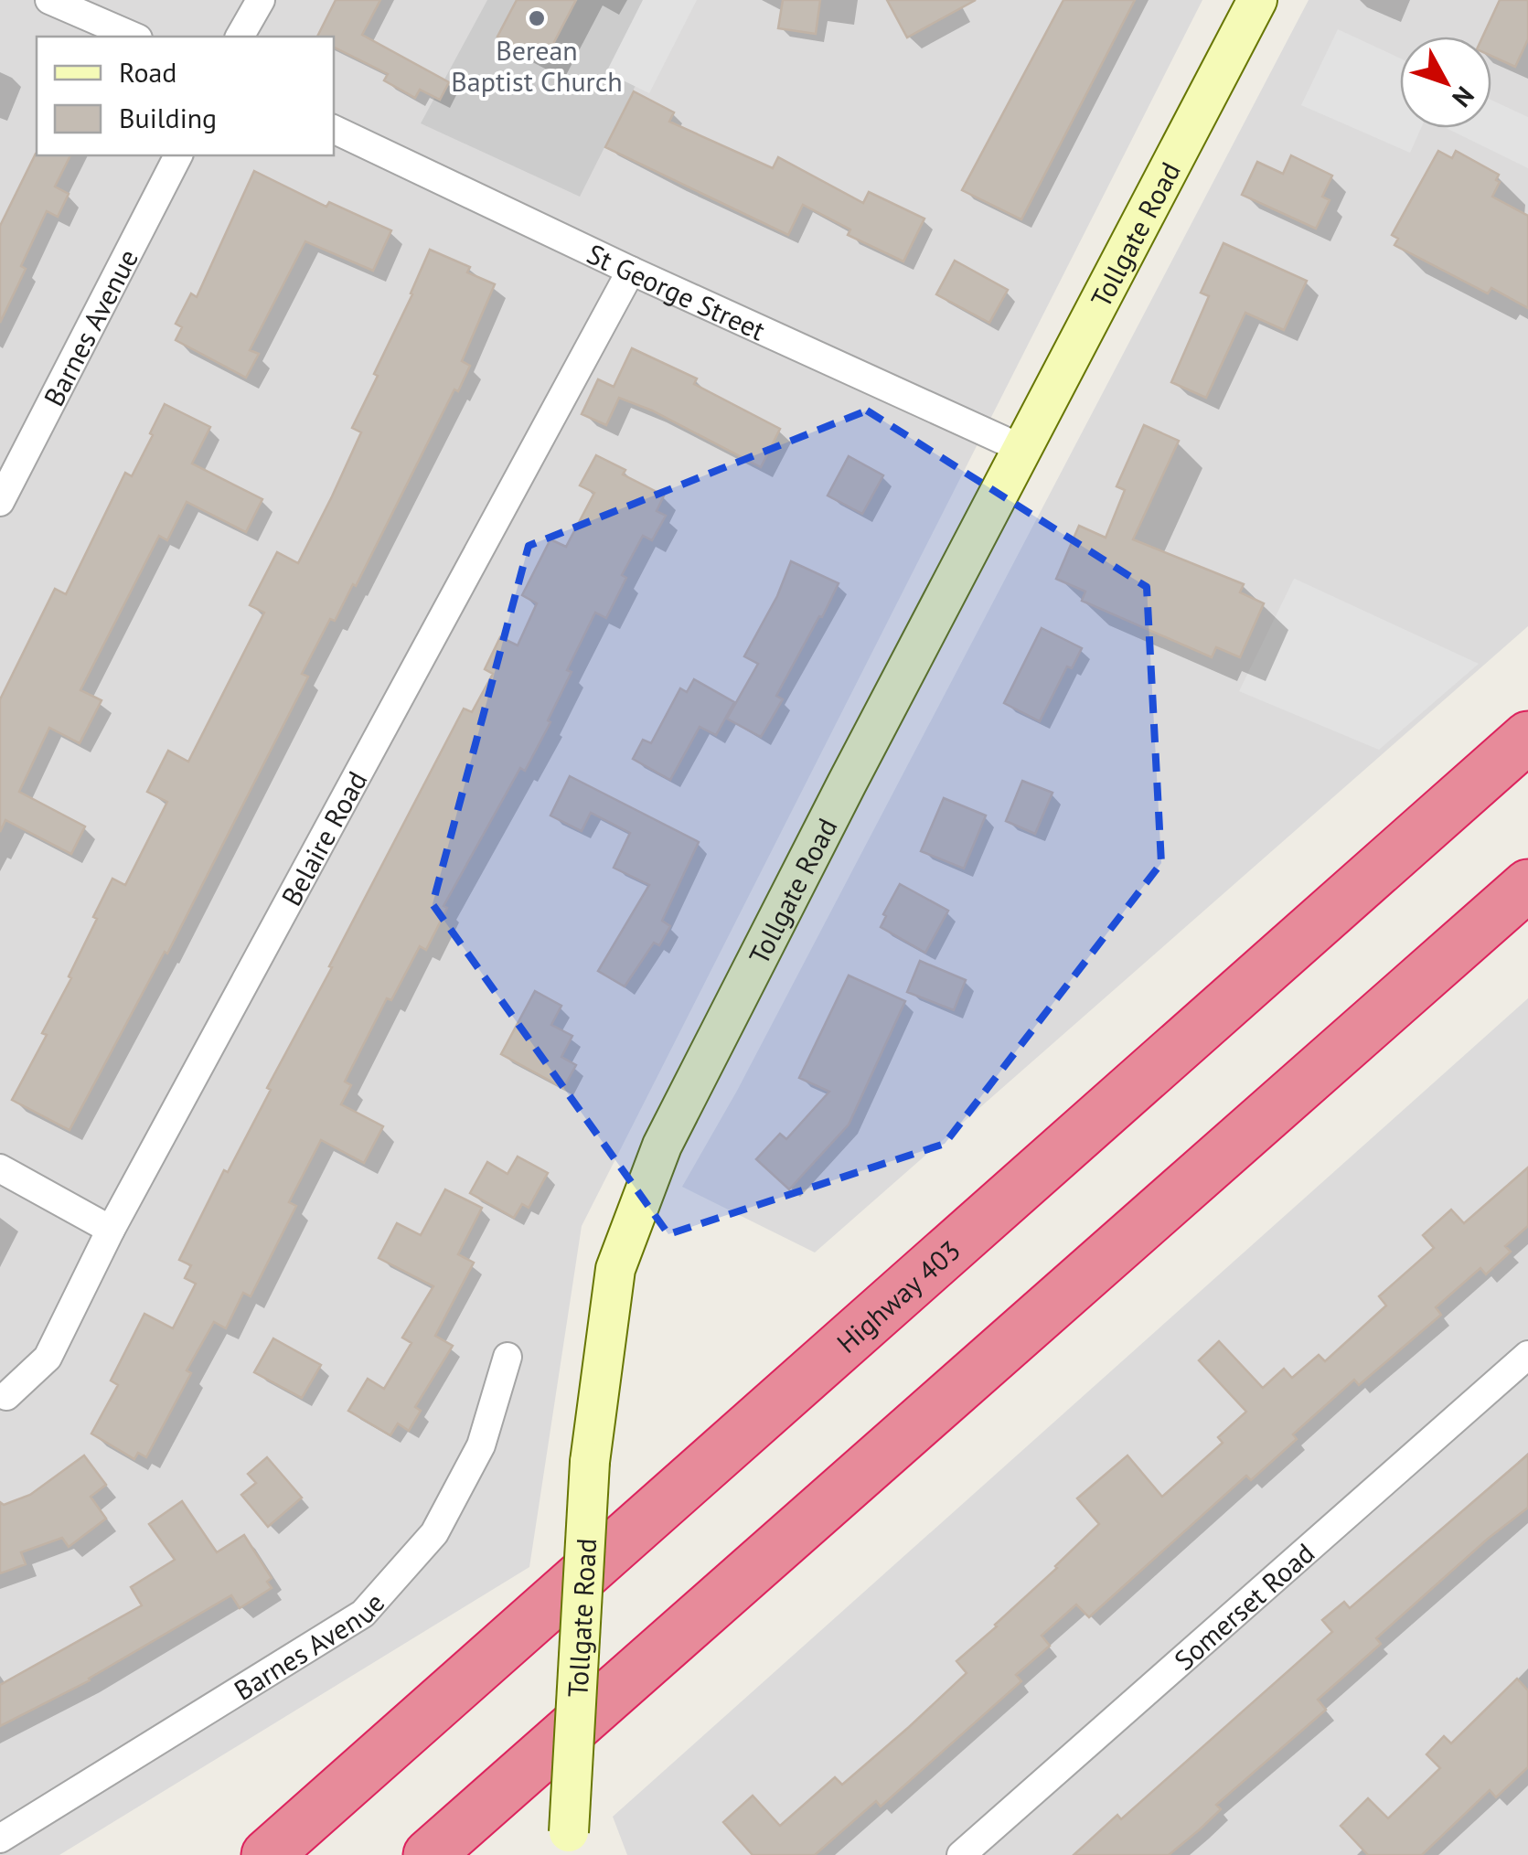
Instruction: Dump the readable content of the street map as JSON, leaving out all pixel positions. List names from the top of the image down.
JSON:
{
  "streets": {
    "highway": ["Highway 403"],
    "main road": ["Tollgate Road"],
    "street": [
      "St George Street",
      "Barnes Avenue",
      "Belaire Road",
      "Somerset Road"
    ]
  },
  "crossings": [
    ["Tollgate Road", "St George Street"],
    ["St George Street", "Belaire Road"]
  ],
  "places": ["Berean Baptist Church"],
  "legend": ["Road", "Building"],
  "north": "bottom right"
}
